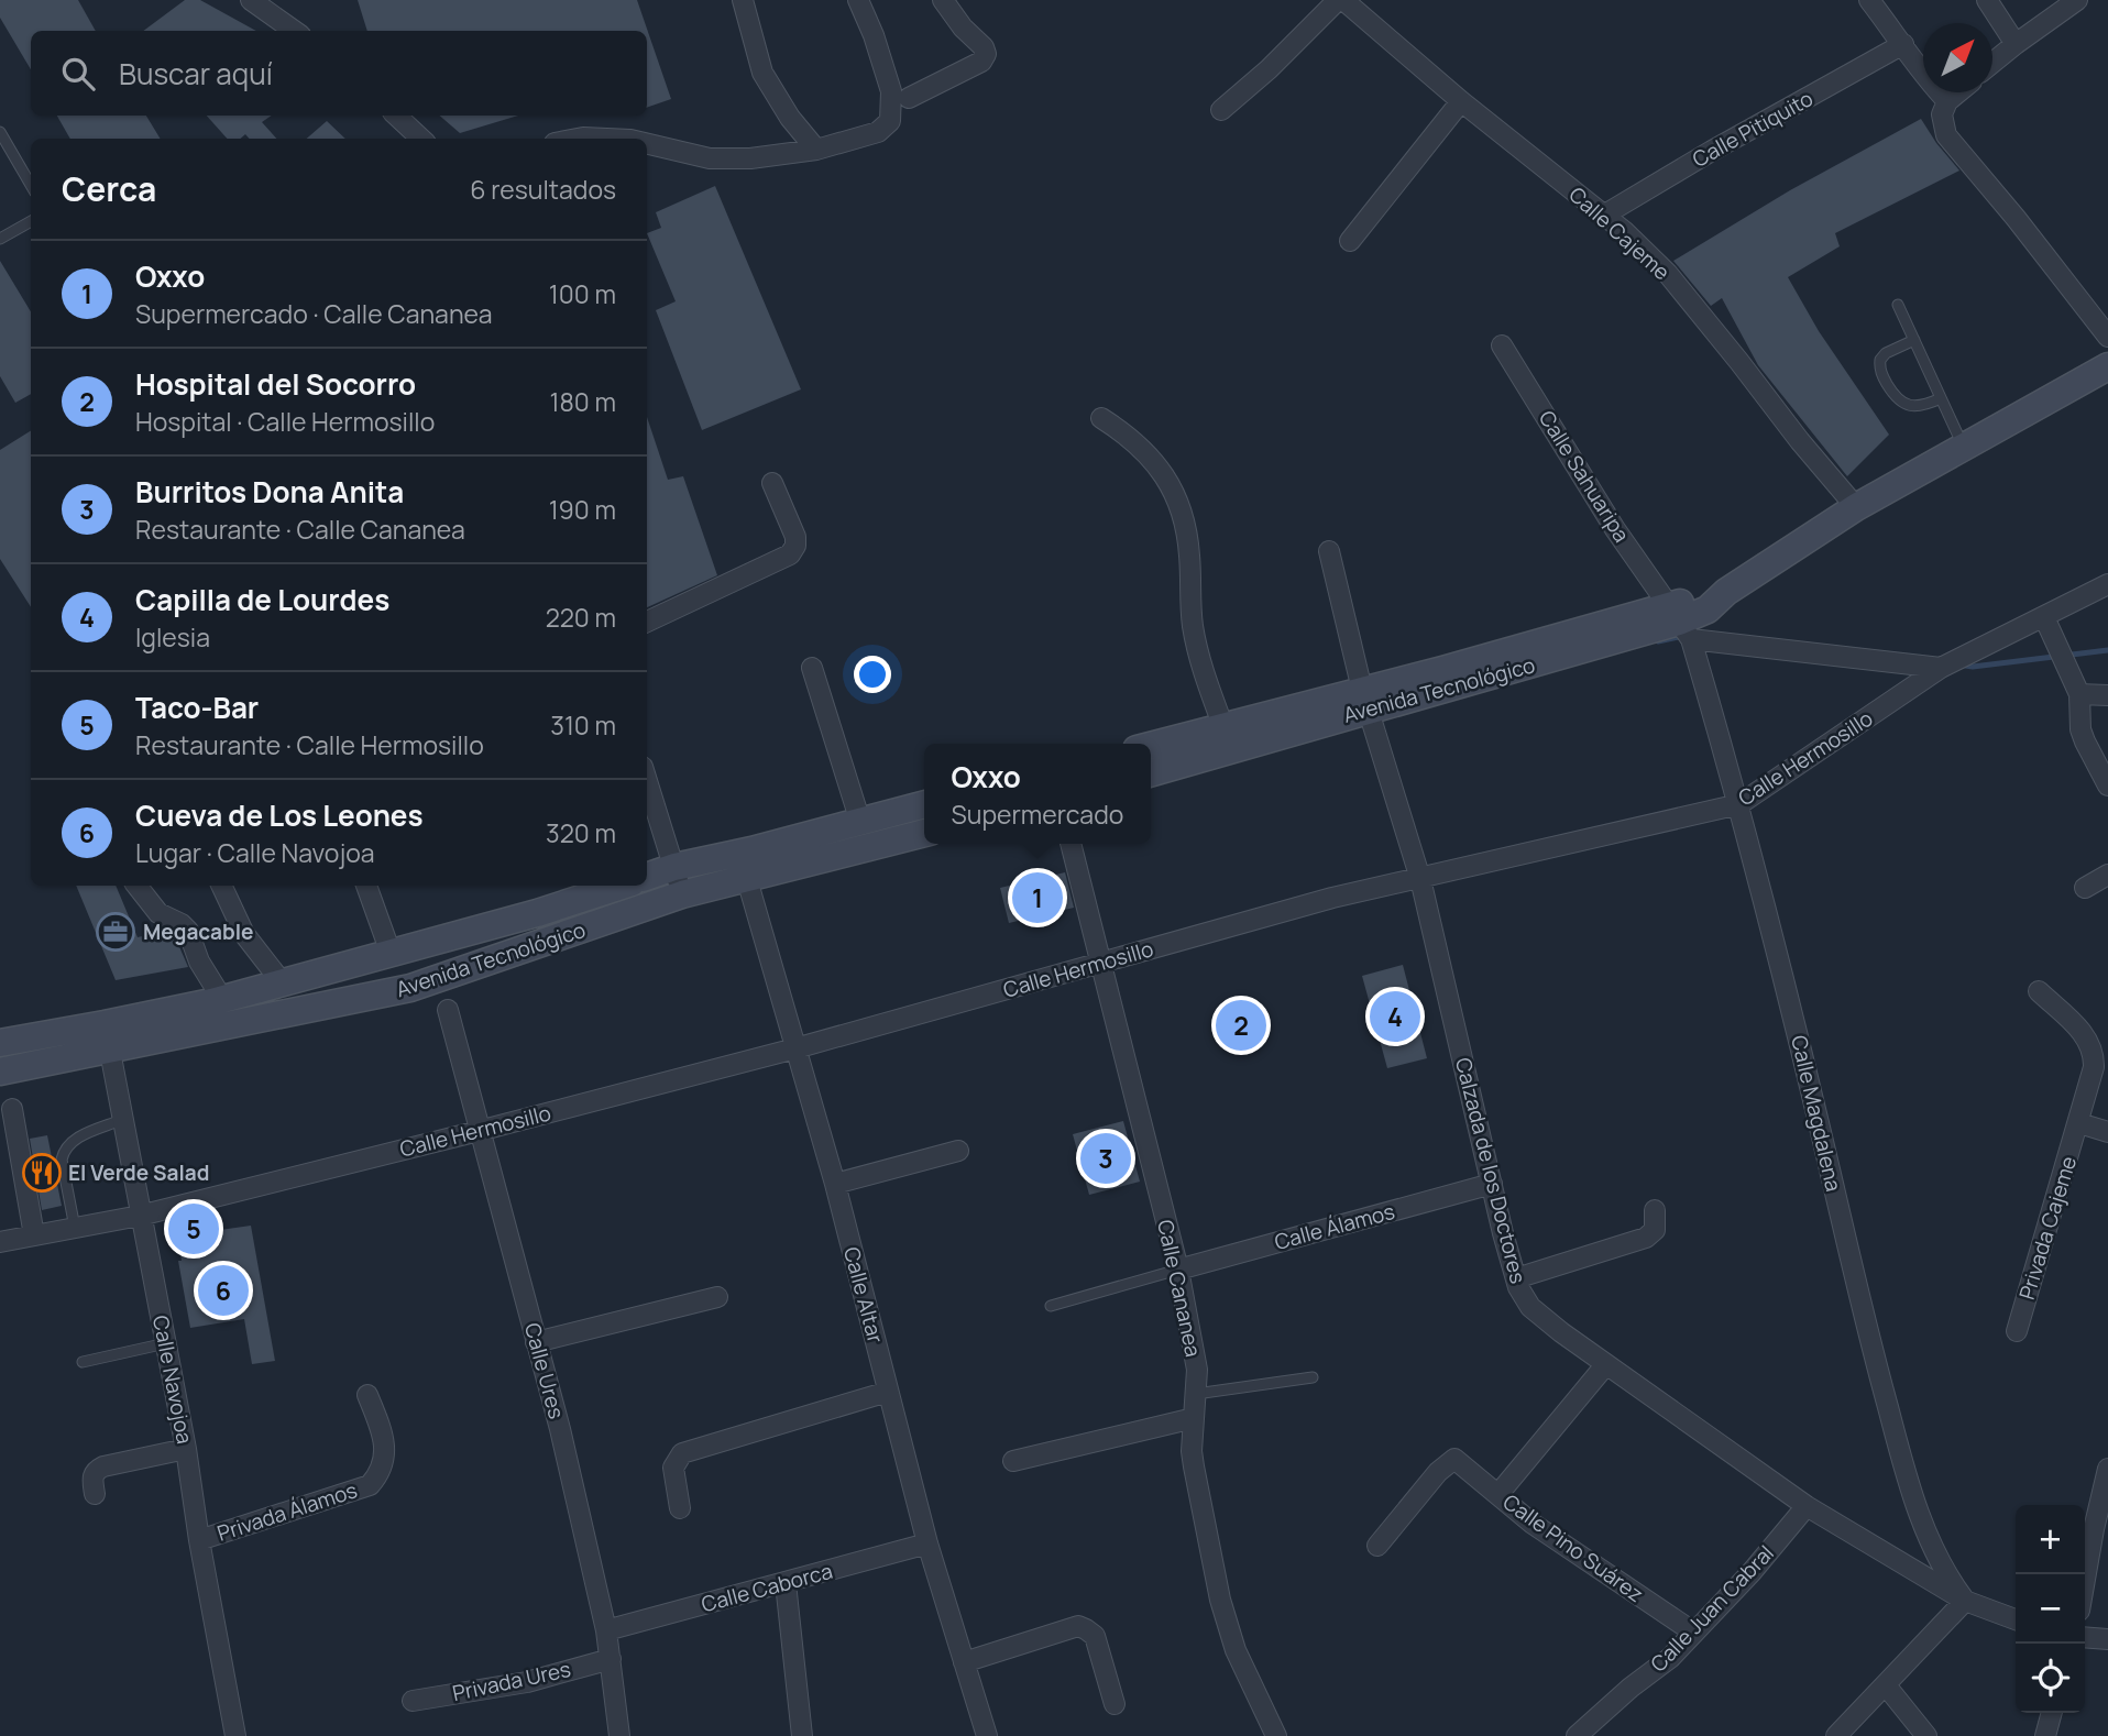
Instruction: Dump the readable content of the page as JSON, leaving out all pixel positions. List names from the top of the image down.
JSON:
{
  "streets": {
    "main road": ["Avenida Tecnológico"],
    "street": [
      "Calle Pitiquito",
      "Calle Cajeme",
      "Calle Sahuaripa",
      "Calle Hermosillo",
      "Calle Magdalena",
      "Calzada de los Doctores",
      "Calle Álamos",
      "Privada Cajeme",
      "Calle Cananea",
      "Calle Altar",
      "Calle Ures",
      "Calle Navojoa",
      "Privada Álamos",
      "Calle Pino Suárez",
      "Calle Caborca",
      "Calle Juan Cabral",
      "Privada Ures"
    ]
  },
  "crossings": [
    ["Calle Pitiquito", "Calle Cajeme"],
    ["Calle Cajeme", "Avenida Tecnológico"],
    ["Calle Sahuaripa", "Avenida Tecnológico"],
    ["Calle Sahuaripa", "Calle Magdalena"],
    ["Avenida Tecnológico", "Calle Magdalena"],
    ["Avenida Tecnológico", "Calzada de los Doctores"],
    ["Avenida Tecnológico", "Calle Altar"],
    ["Avenida Tecnológico", "Calle Navojoa"],
    ["Calle Hermosillo", "Calle Magdalena"],
    ["Calle Hermosillo", "Calzada de los Doctores"],
    ["Calle Hermosillo", "Calle Cananea"],
    ["Calle Hermosillo", "Calle Altar"],
    ["Calle Hermosillo", "Calle Ures"],
    ["Calle Hermosillo", "Calle Navojoa"],
    ["Calle Magdalena", "Calzada de los Doctores"],
    ["Calzada de los Doctores", "Calle Álamos"],
    ["Calzada de los Doctores", "Calle Juan Cabral"],
    ["Calle Álamos", "Calle Cananea"],
    ["Calle Altar", "Calle Caborca"],
    ["Calle Ures", "Calle Caborca"],
    ["Calle Ures", "Privada Ures"],
    ["Calle Navojoa", "Privada Álamos"],
    ["Calle Pino Suárez", "Calle Juan Cabral"]
  ],
  "places": {
    "office": ["Megacable"],
    "restaurant": ["El Verde Salad"]
  },
  "north": "top right",
  "page": {
    "search": "Buscar aquí",
    "heading": ["Cerca", "6 resultados"],
    "list": [
      {
        "mark": "1",
        "name": "Oxxo",
        "note": "Supermercado · Calle Cananea",
        "value": "100 m"
      },
      {
        "mark": "2",
        "name": "Hospital del Socorro",
        "note": "Hospital · Calle Hermosillo",
        "value": "180 m"
      },
      {
        "mark": "3",
        "name": "Burritos Dona Anita",
        "note": "Restaurante · Calle Cananea",
        "value": "190 m"
      },
      {
        "mark": "4",
        "name": "Capilla de Lourdes",
        "note": "Iglesia",
        "value": "220 m"
      },
      {
        "mark": "5",
        "name": "Taco-Bar",
        "note": "Restaurante · Calle Hermosillo",
        "value": "310 m"
      },
      {
        "mark": "6",
        "name": "Cueva de Los Leones",
        "note": "Lugar · Calle Navojoa",
        "value": "320 m"
      }
    ],
    "popup": ["Oxxo", "Supermercado"],
    "pins": [
      "1",
      "4",
      "2",
      "3",
      "5",
      "6"
    ],
    "map_buttons": ["+", "−"]
  }
}
